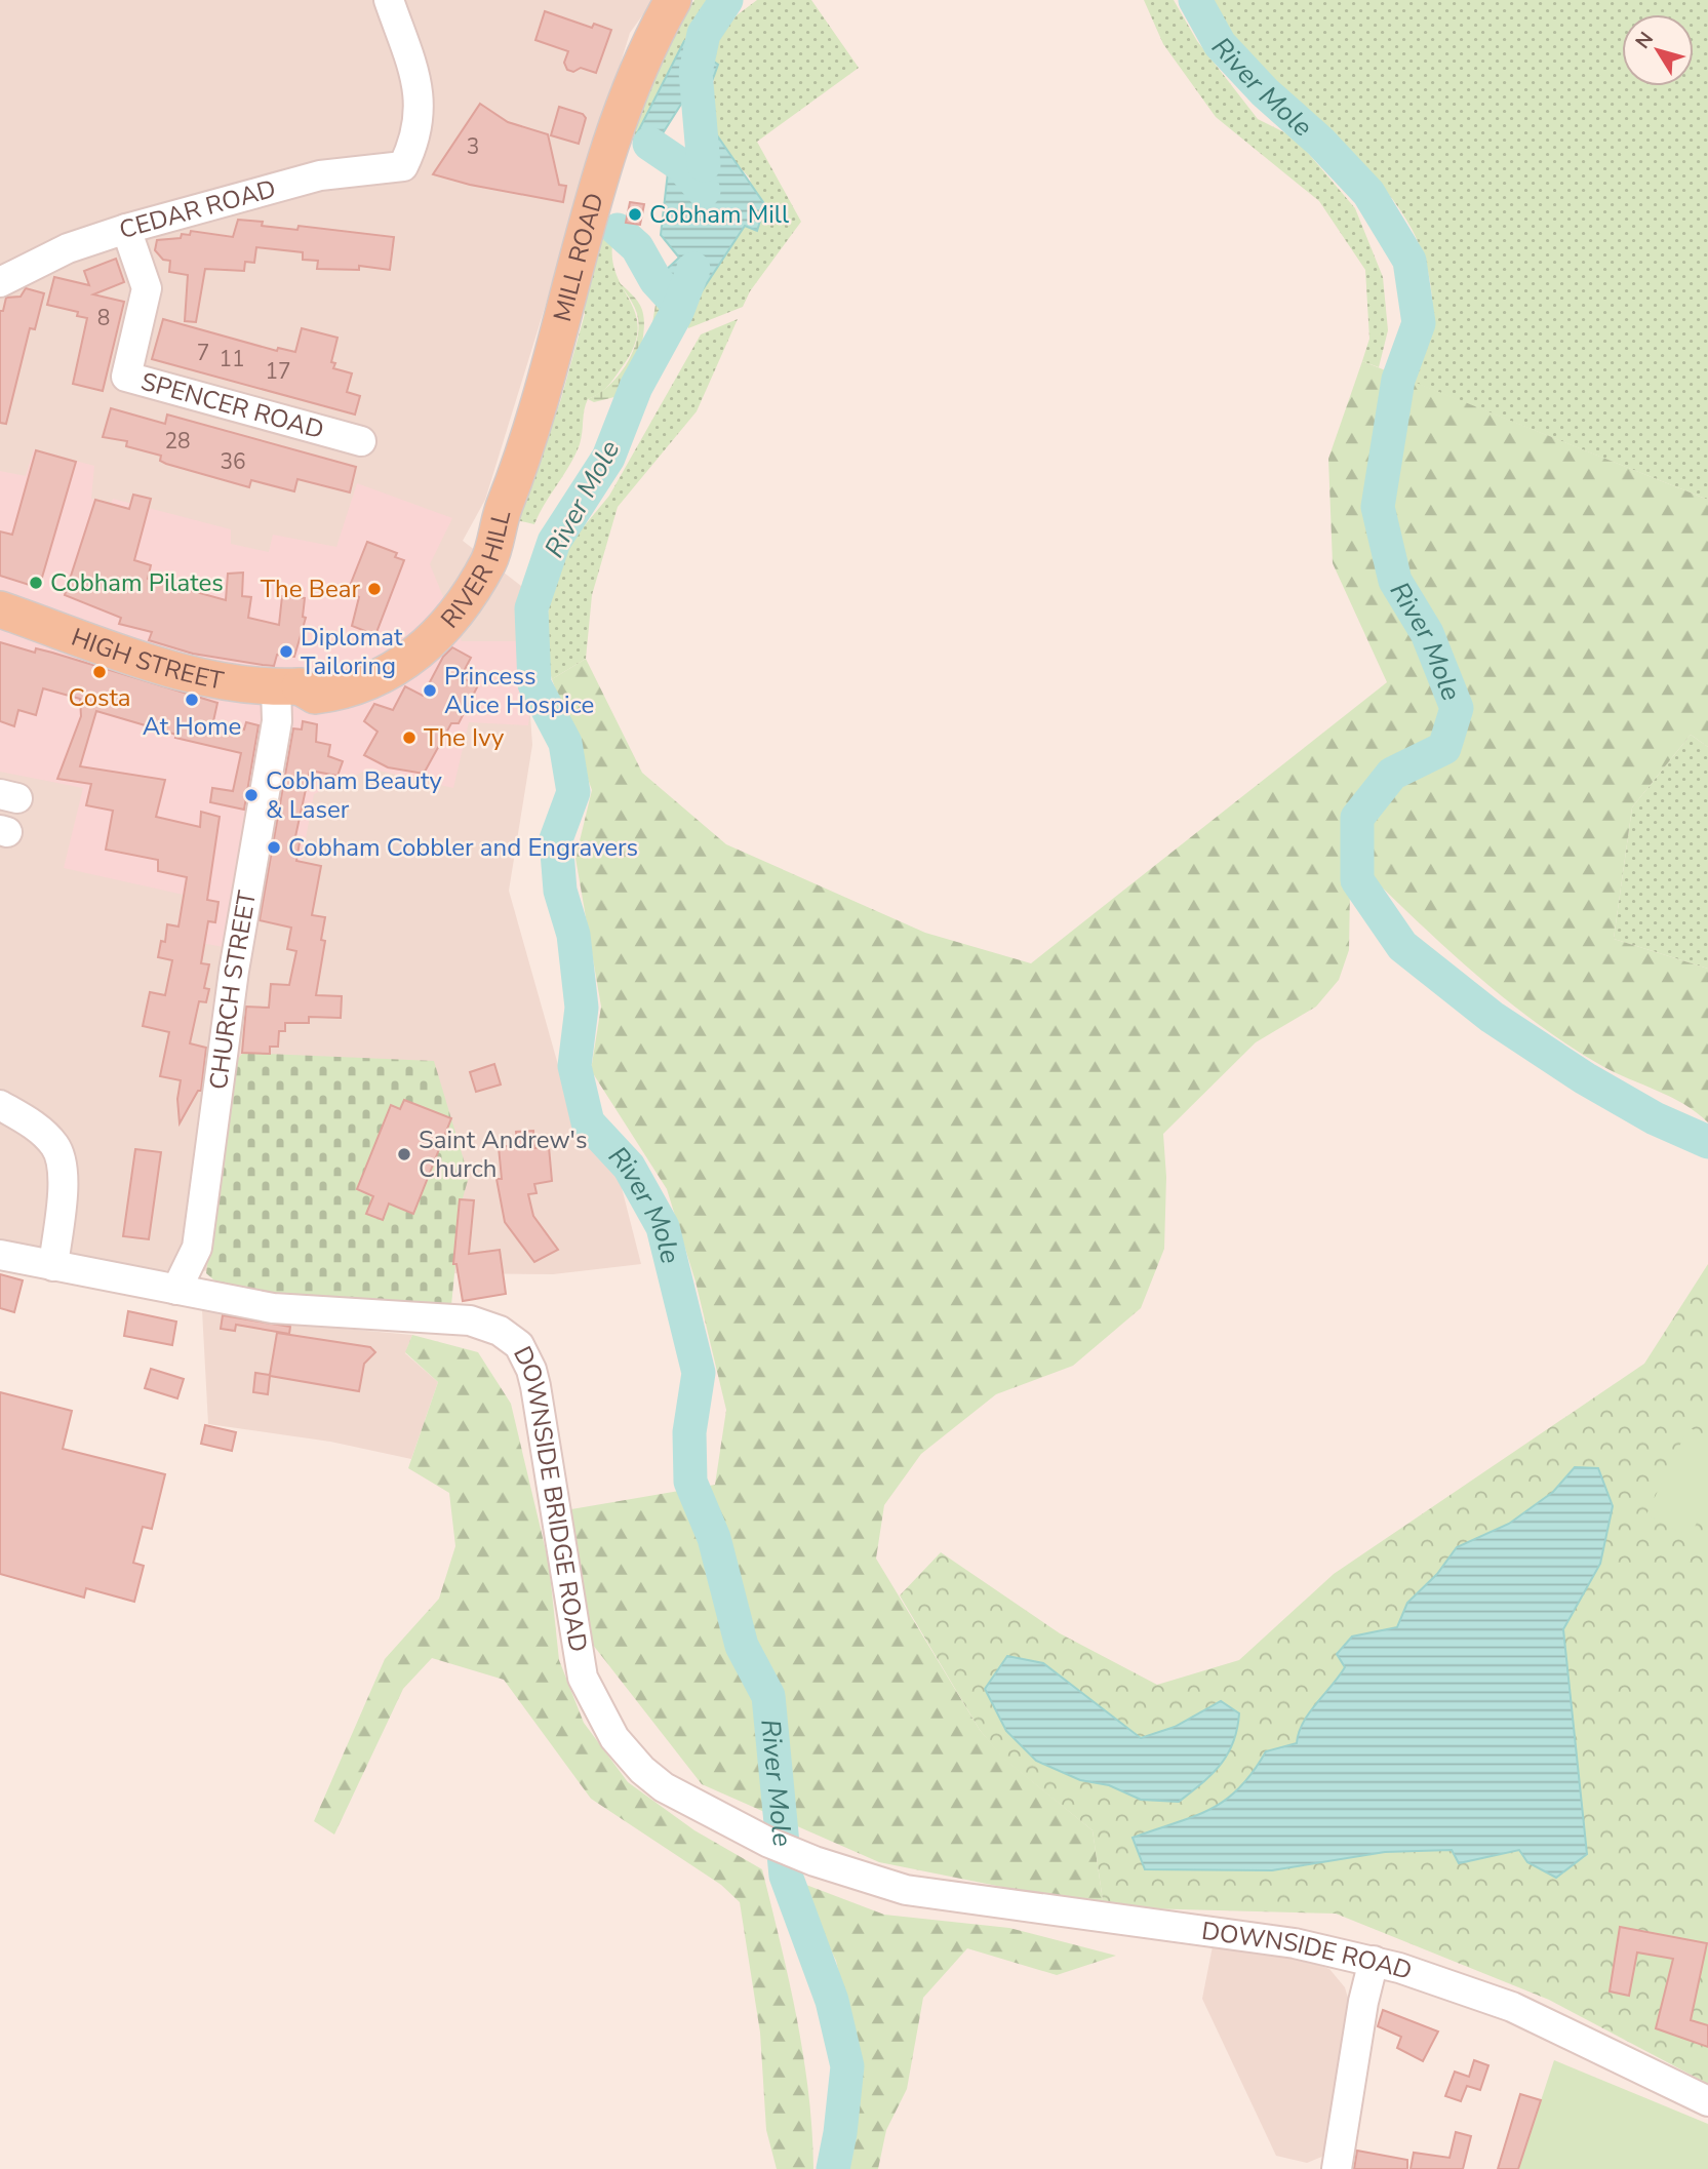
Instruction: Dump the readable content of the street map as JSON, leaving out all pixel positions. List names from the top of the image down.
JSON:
{
  "streets": {
    "main road": ["MILL ROAD", "RIVER HILL", "HIGH STREET"],
    "street": [
      "CEDAR ROAD",
      "SPENCER ROAD",
      "CHURCH STREET",
      "DOWNSIDE BRIDGE ROAD",
      "DOWNSIDE ROAD"
    ]
  },
  "crossings": [
    ["CEDAR ROAD", "SPENCER ROAD"],
    ["MILL ROAD", "RIVER HILL"],
    ["RIVER HILL", "HIGH STREET"],
    ["RIVER HILL", "CHURCH STREET"],
    ["HIGH STREET", "CHURCH STREET"],
    ["CHURCH STREET", "DOWNSIDE BRIDGE ROAD"],
    ["DOWNSIDE BRIDGE ROAD", "DOWNSIDE ROAD"]
  ],
  "water": ["River Mole"],
  "places": [
    "Cobham Mill",
    "Cobham Pilates",
    "The Bear",
    "Diplomat Tailoring",
    "Costa",
    "Princess Alice Hospice",
    "At Home",
    "The Ivy",
    "Cobham Beauty & Laser",
    "Cobham Cobbler and Engravers",
    "Saint Andrew's Church"
  ],
  "house_numbers": [
    "3",
    "8",
    "7",
    "11",
    "17",
    "28",
    "36"
  ],
  "north": "top left"
}
